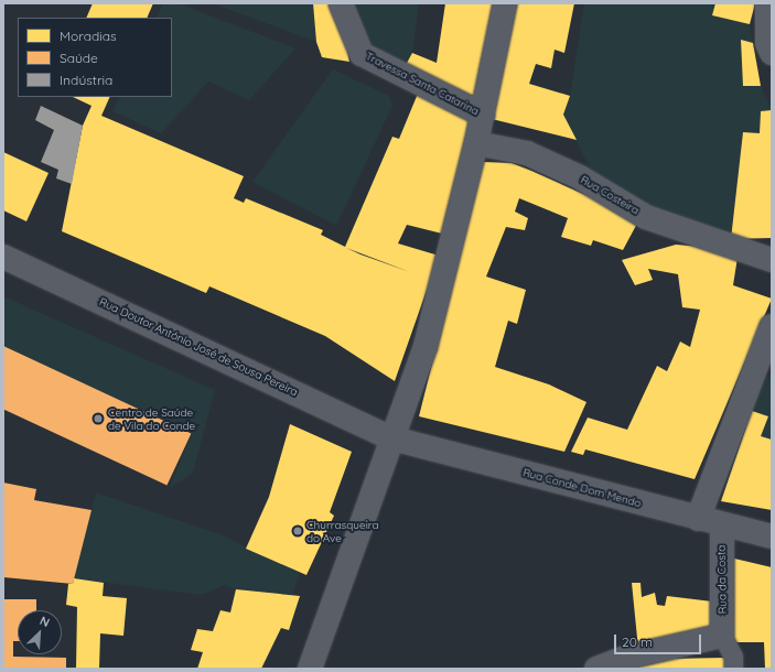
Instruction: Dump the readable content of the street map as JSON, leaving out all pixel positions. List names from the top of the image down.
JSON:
{
  "streets": {
    "street": [
      "Travessa Santa Catarina",
      "Rua Costeira",
      "Rua Doutor António José de Sousa Pereira",
      "Rua Conde Dom Mendo",
      "Rua da Costa"
    ]
  },
  "crossings": [
    ["Rua Doutor António José de Sousa Pereira", "Rua Conde Dom Mendo"],
    ["Rua Conde Dom Mendo", "Rua da Costa"]
  ],
  "places": ["Centro de Saúde de Vila do Conde", "Churrasqueira do Ave"],
  "legend": ["Moradias", "Saúde", "Indústria"],
  "scale_bar": "20 m",
  "north": "top right"
}
